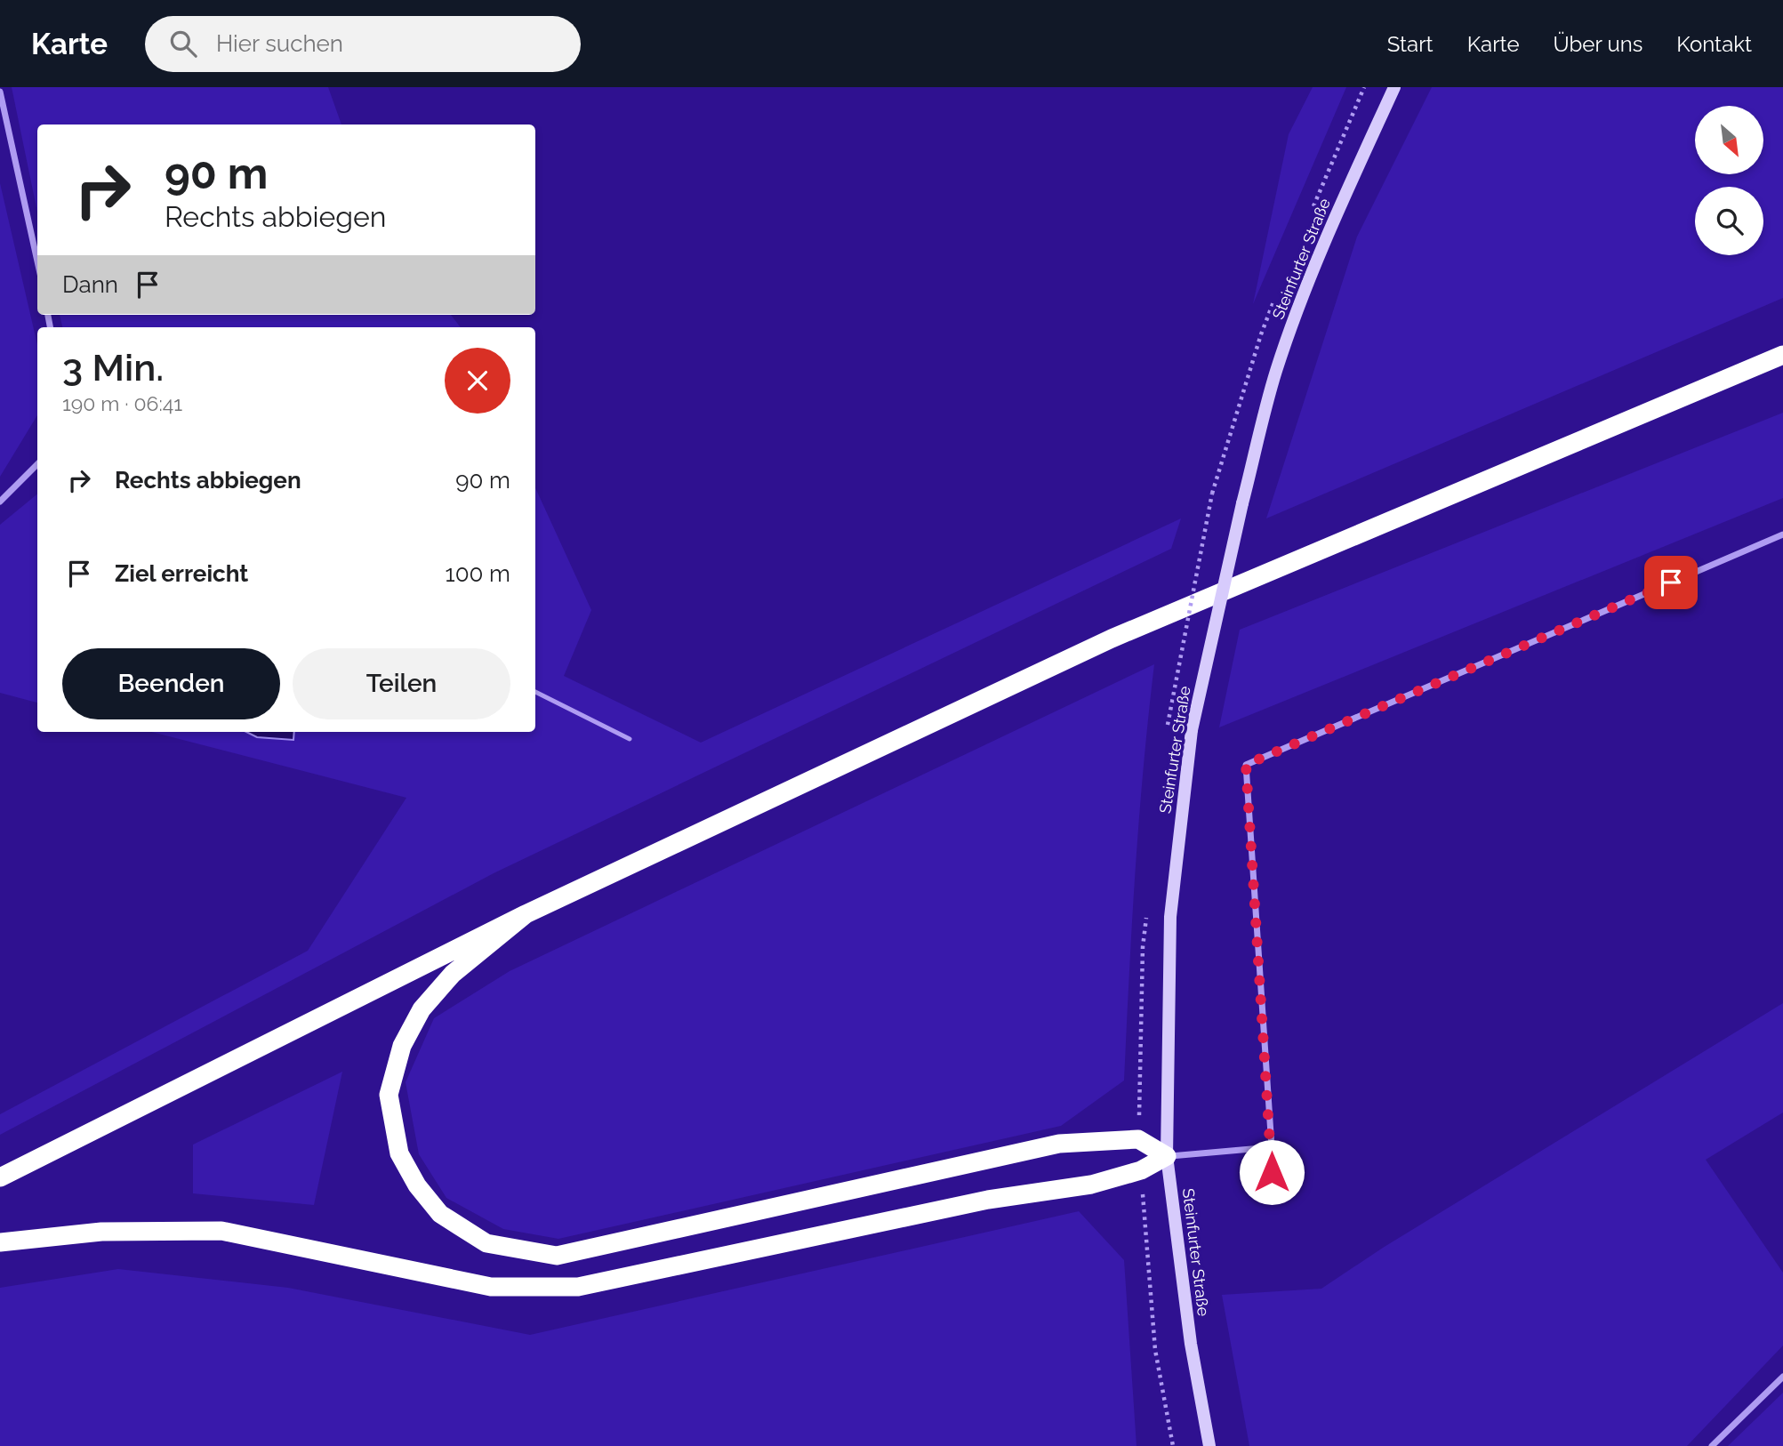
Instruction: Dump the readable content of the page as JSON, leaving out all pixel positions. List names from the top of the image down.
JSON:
{
  "streets": {
    "main road": ["Steinfurter Straße"]
  },
  "north": "bottom right",
  "page": {
    "header": "Karte",
    "search": "Hier suchen",
    "nav": [
      "Start",
      "Karte",
      "Über uns",
      "Kontakt"
    ],
    "turn": ["90 m", "Rechts abbiegen"],
    "then": "Dann",
    "heading": ["3 Min.", "190 m · 06:41"],
    "list": [
      {
        "name": "Rechts abbiegen",
        "value": "90 m"
      },
      {
        "name": "Ziel erreicht",
        "value": "100 m"
      }
    ],
    "buttons": ["Beenden", "Teilen"]
  }
}
